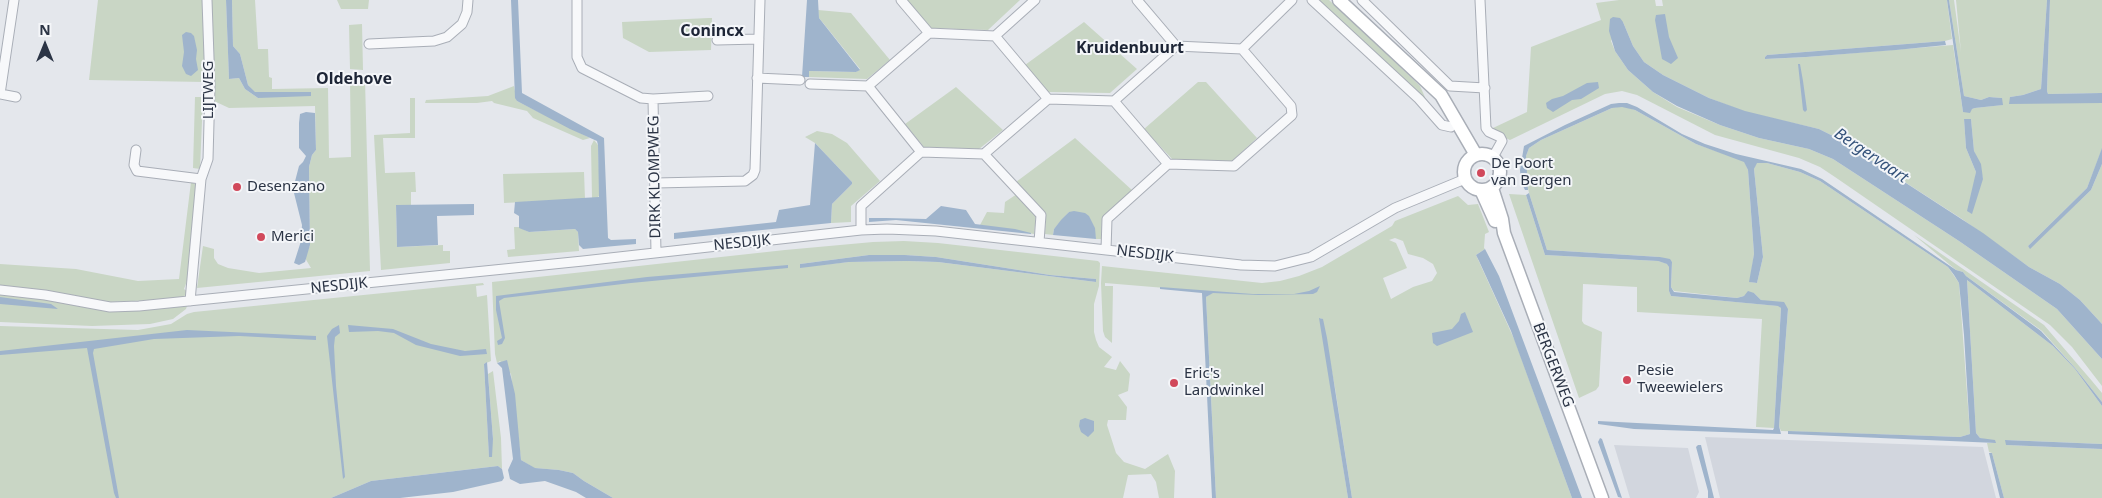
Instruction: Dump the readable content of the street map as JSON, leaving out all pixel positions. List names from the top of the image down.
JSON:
{
  "streets": {
    "main road": ["BERGERWEG"],
    "street": ["LIJTWEG", "DIRK KLOMPWEG", "NESDIJK"]
  },
  "crossings": [
    ["LIJTWEG", "NESDIJK"],
    ["DIRK KLOMPWEG", "NESDIJK"],
    ["NESDIJK", "BERGERWEG"]
  ],
  "districts": ["Conincx", "Kruidenbuurt", "Oldehove"],
  "water": ["Bergervaart"],
  "places": [
    "De Poort van Bergen",
    "Desenzano",
    "Merici",
    "Pesie Tweewielers",
    "Eric's Landwinkel"
  ],
  "north": "top"
}
